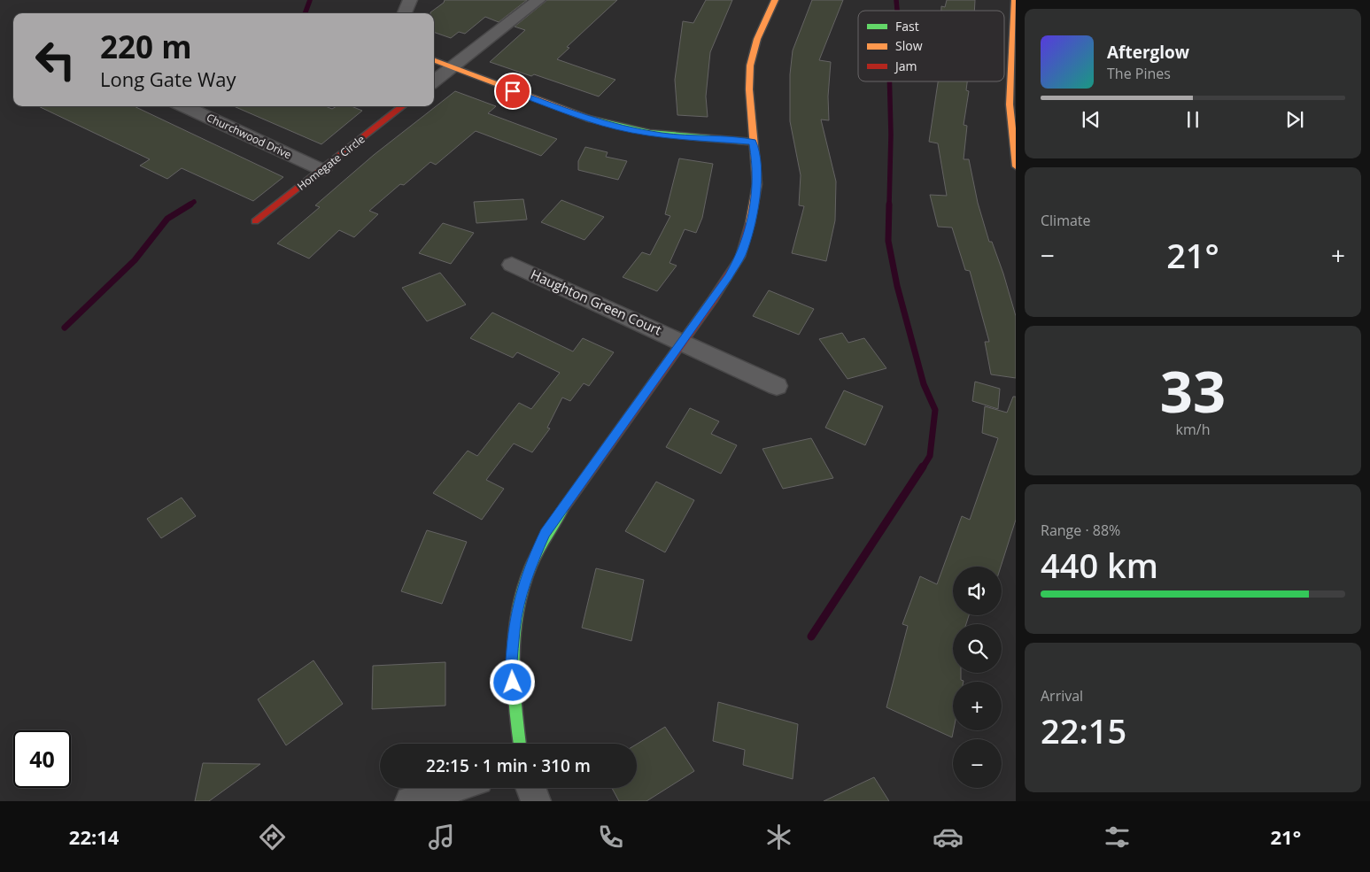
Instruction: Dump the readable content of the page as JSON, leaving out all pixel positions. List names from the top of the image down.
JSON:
{
  "streets": {
    "street": ["Churchwood Drive", "Homegate Circle", "Haughton Green Court"]
  },
  "crossings": [
    ["Churchwood Drive", "Homegate Circle"]
  ],
  "legend": ["Fast", "Slow", "Jam"],
  "page": {
    "turn": ["220 m", "Long Gate Way"],
    "song": ["Afterglow", "The Pines"],
    "tile": [
      "Climate",
      ["33", "km/h"],
      ["Range · 88%", "440 km"],
      ["Arrival", "22:15"]
    ],
    "heat": ["−", "21°", "+"],
    "map_buttons": ["+", "−"],
    "limit": "40",
    "trip": "22:15 · 1 min · 310 m",
    "tabs": ["22:14", "21°"]
  }
}
